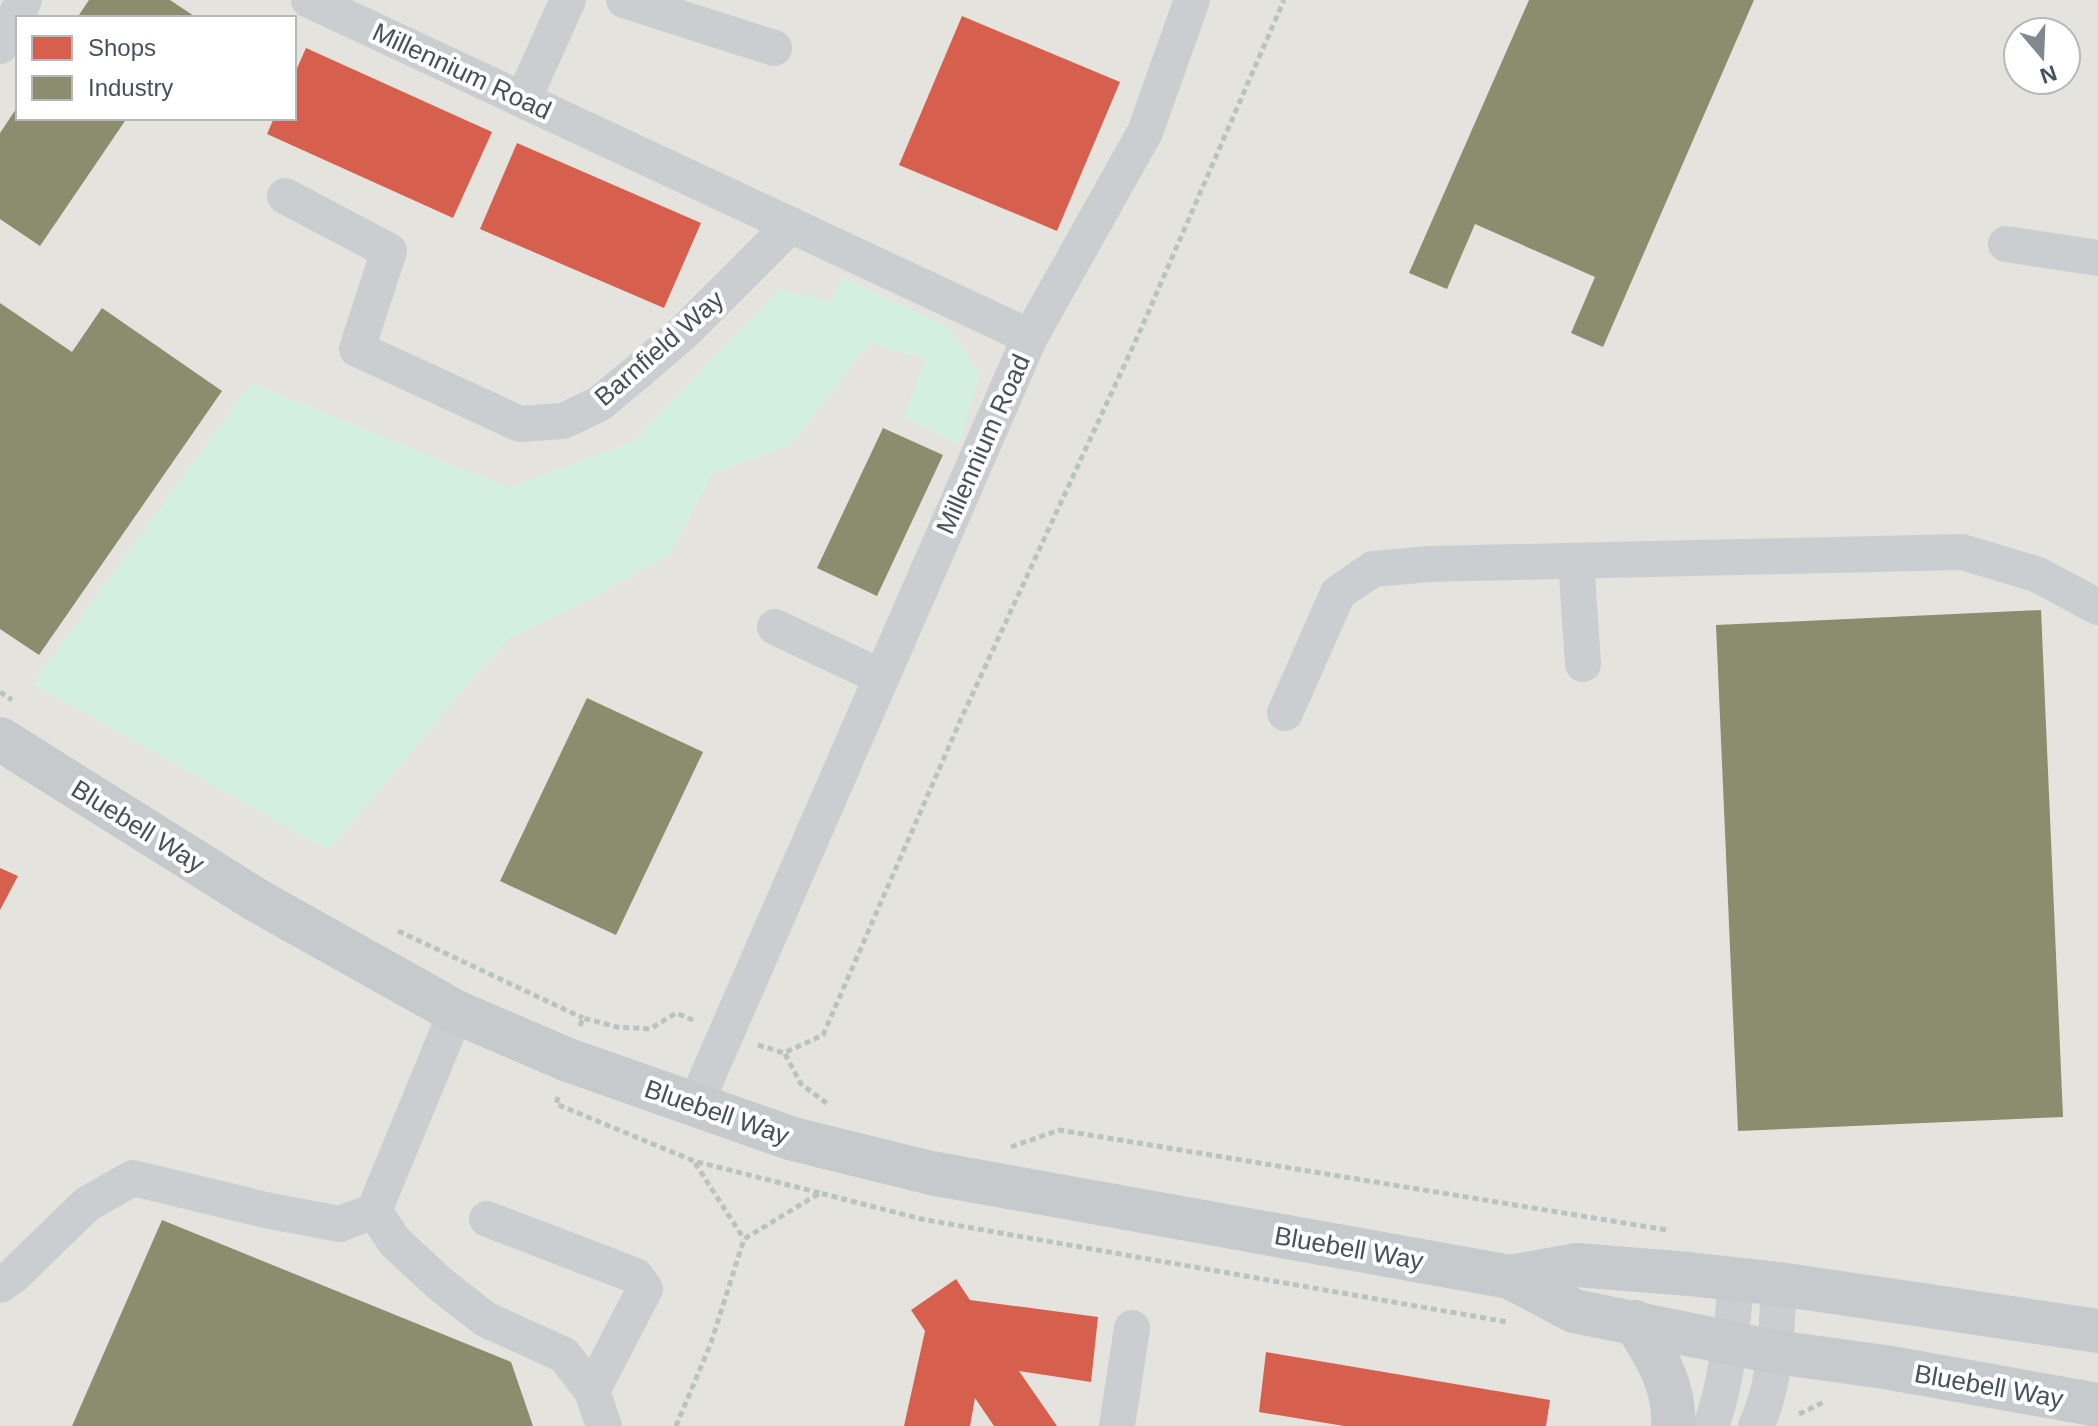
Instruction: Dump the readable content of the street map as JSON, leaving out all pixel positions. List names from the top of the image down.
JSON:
{
  "streets": {
    "main road": ["Bluebell Way"],
    "street": ["Millennium Road", "Barnfield Way"]
  },
  "crossings": [
    ["Millennium Road", "Barnfield Way"],
    ["Millennium Road", "Bluebell Way"]
  ],
  "legend": ["Shops", "Industry"],
  "north": "bottom"
}
